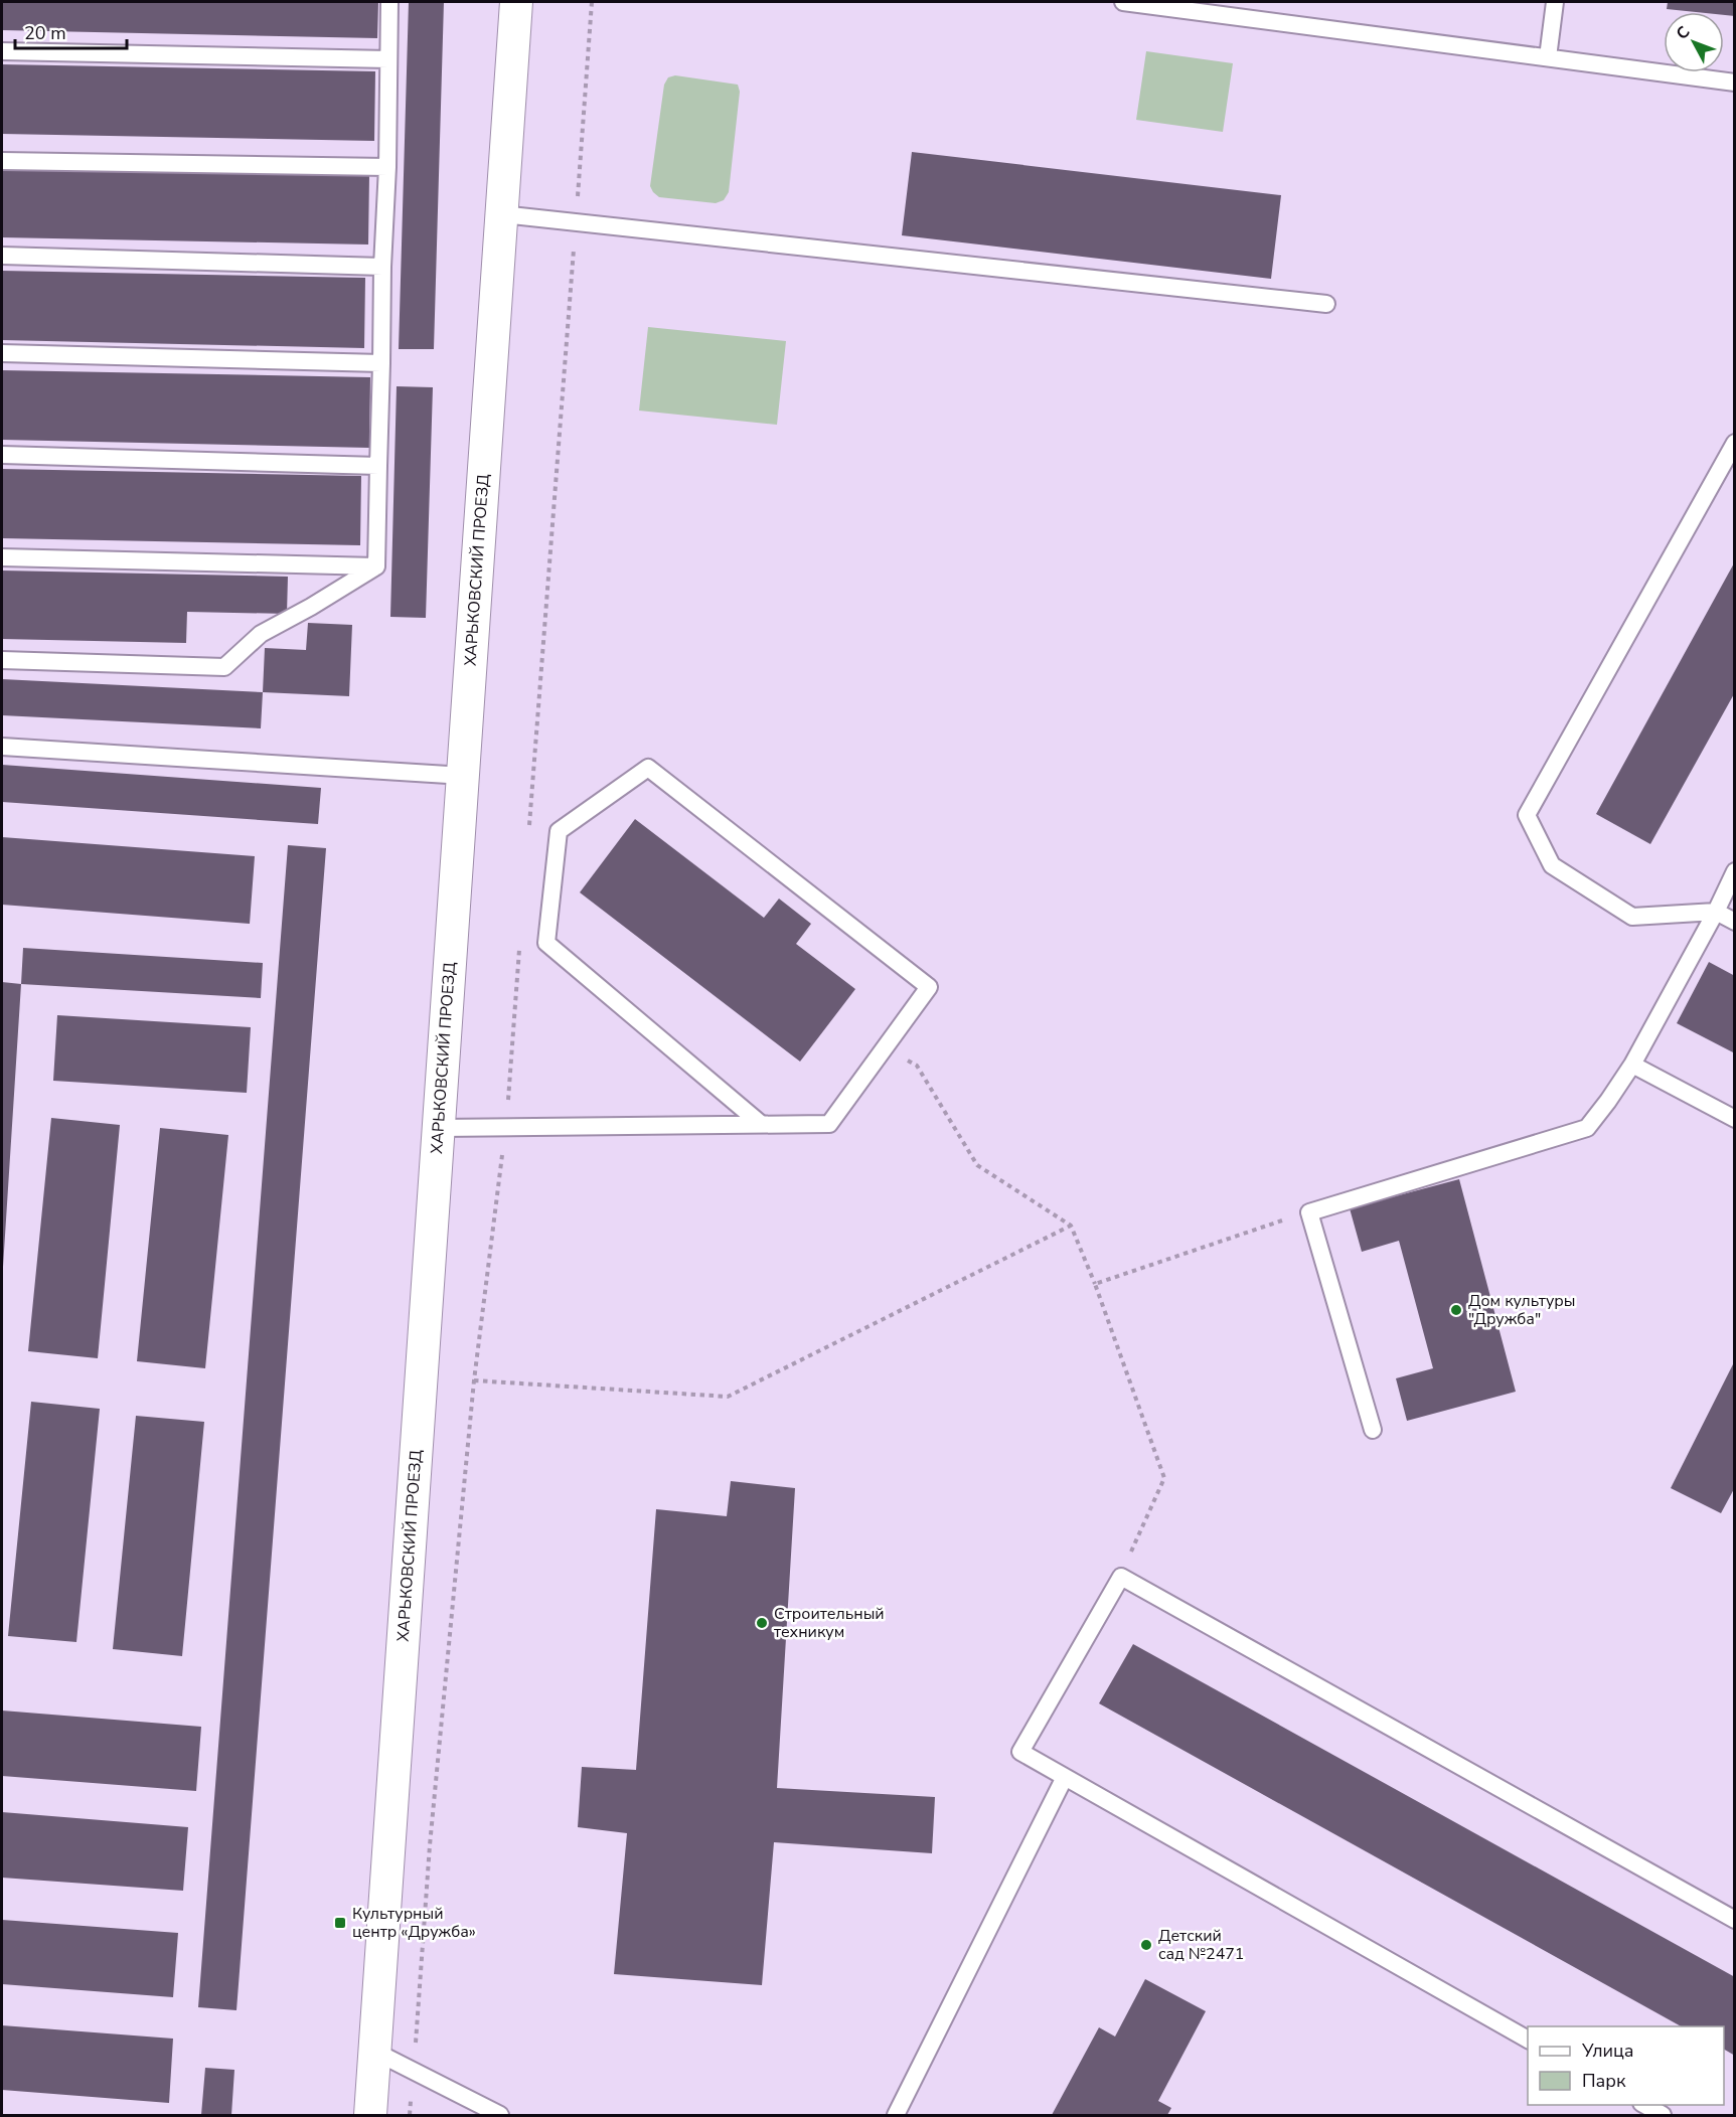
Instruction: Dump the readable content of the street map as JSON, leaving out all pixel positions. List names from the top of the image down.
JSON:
{
  "streets": {
    "street": ["ХАРЬКОВСКИЙ ПРОЕЗД"]
  },
  "places": {
    "other": ["Дом культуры \"Дружба\"", "Строительный техникум", "Детский сад №2471"],
    "transit": ["Культурный центр «Дружба»"]
  },
  "legend": ["Улица", "Парк"],
  "scale_bar": "20 m",
  "north": "top left"
}
